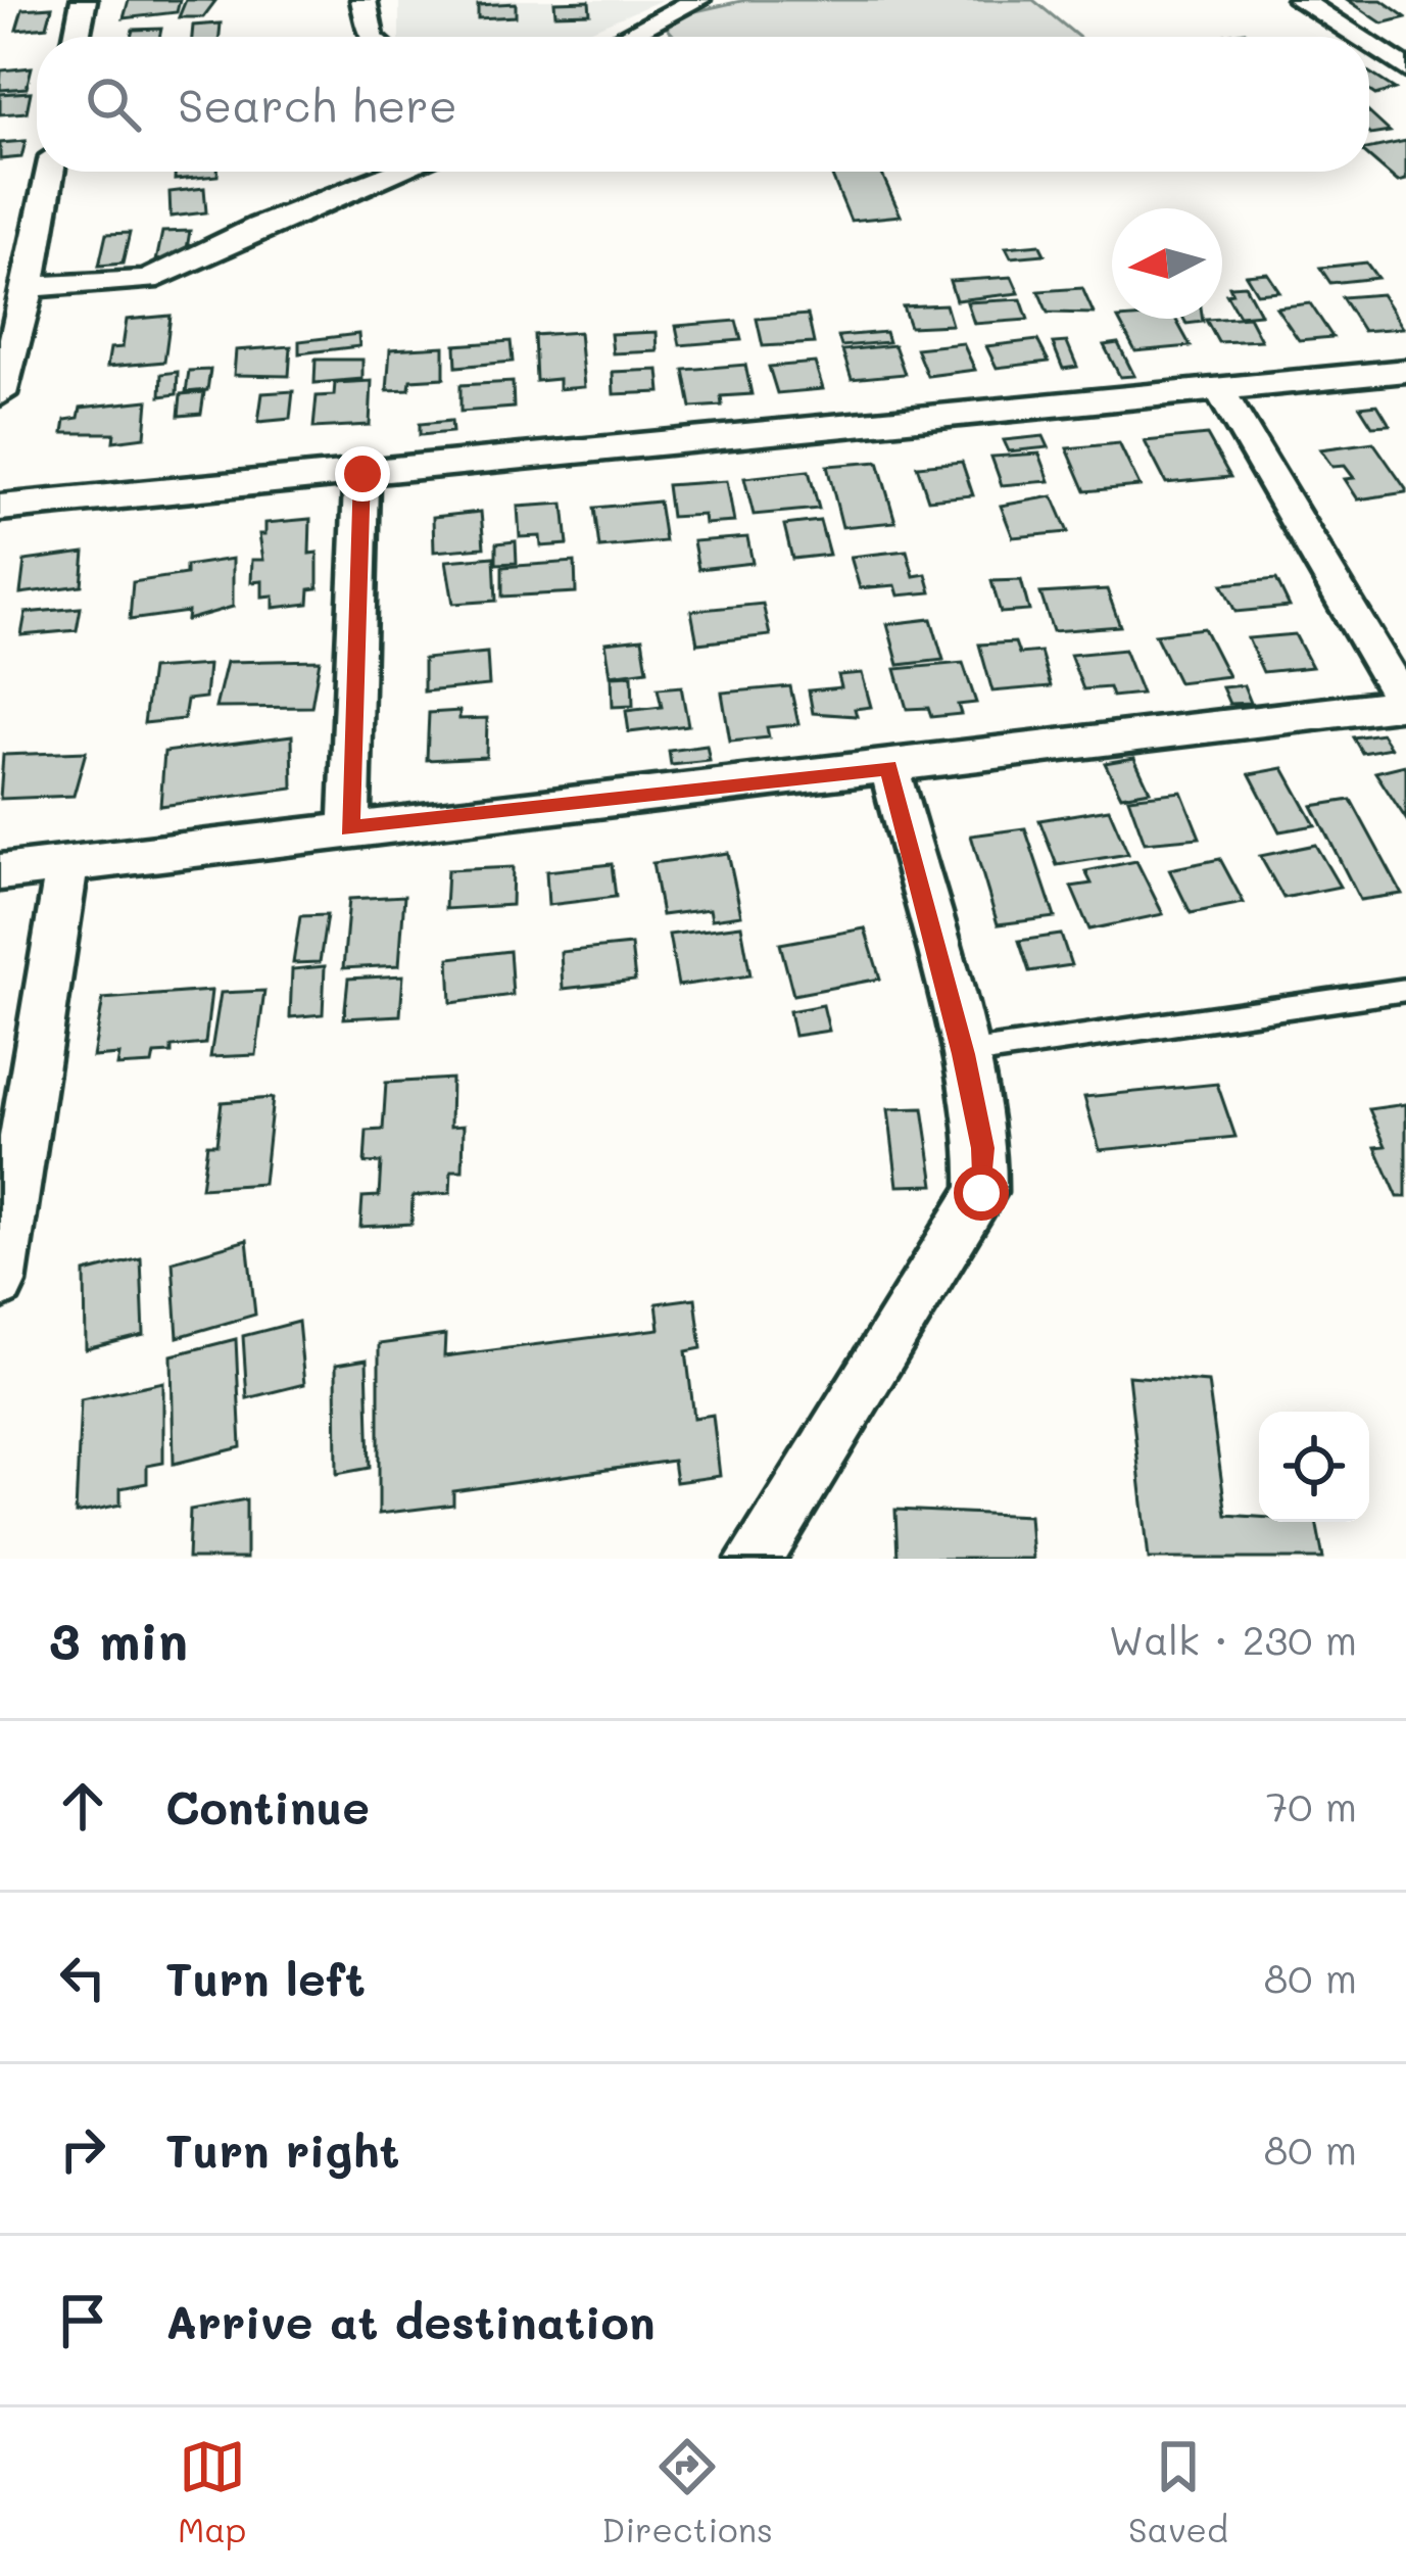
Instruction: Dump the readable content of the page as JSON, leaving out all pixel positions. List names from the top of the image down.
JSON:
{
  "north": "left",
  "page": {
    "search": "Search here",
    "heading": ["3 min", "Walk · 230 m"],
    "list": [
      ["Continue", "70 m"],
      ["Turn left", "80 m"],
      ["Turn right", "80 m"],
      "Arrive at destination"
    ],
    "nav": ["Map", "Directions", "Saved"]
  }
}
